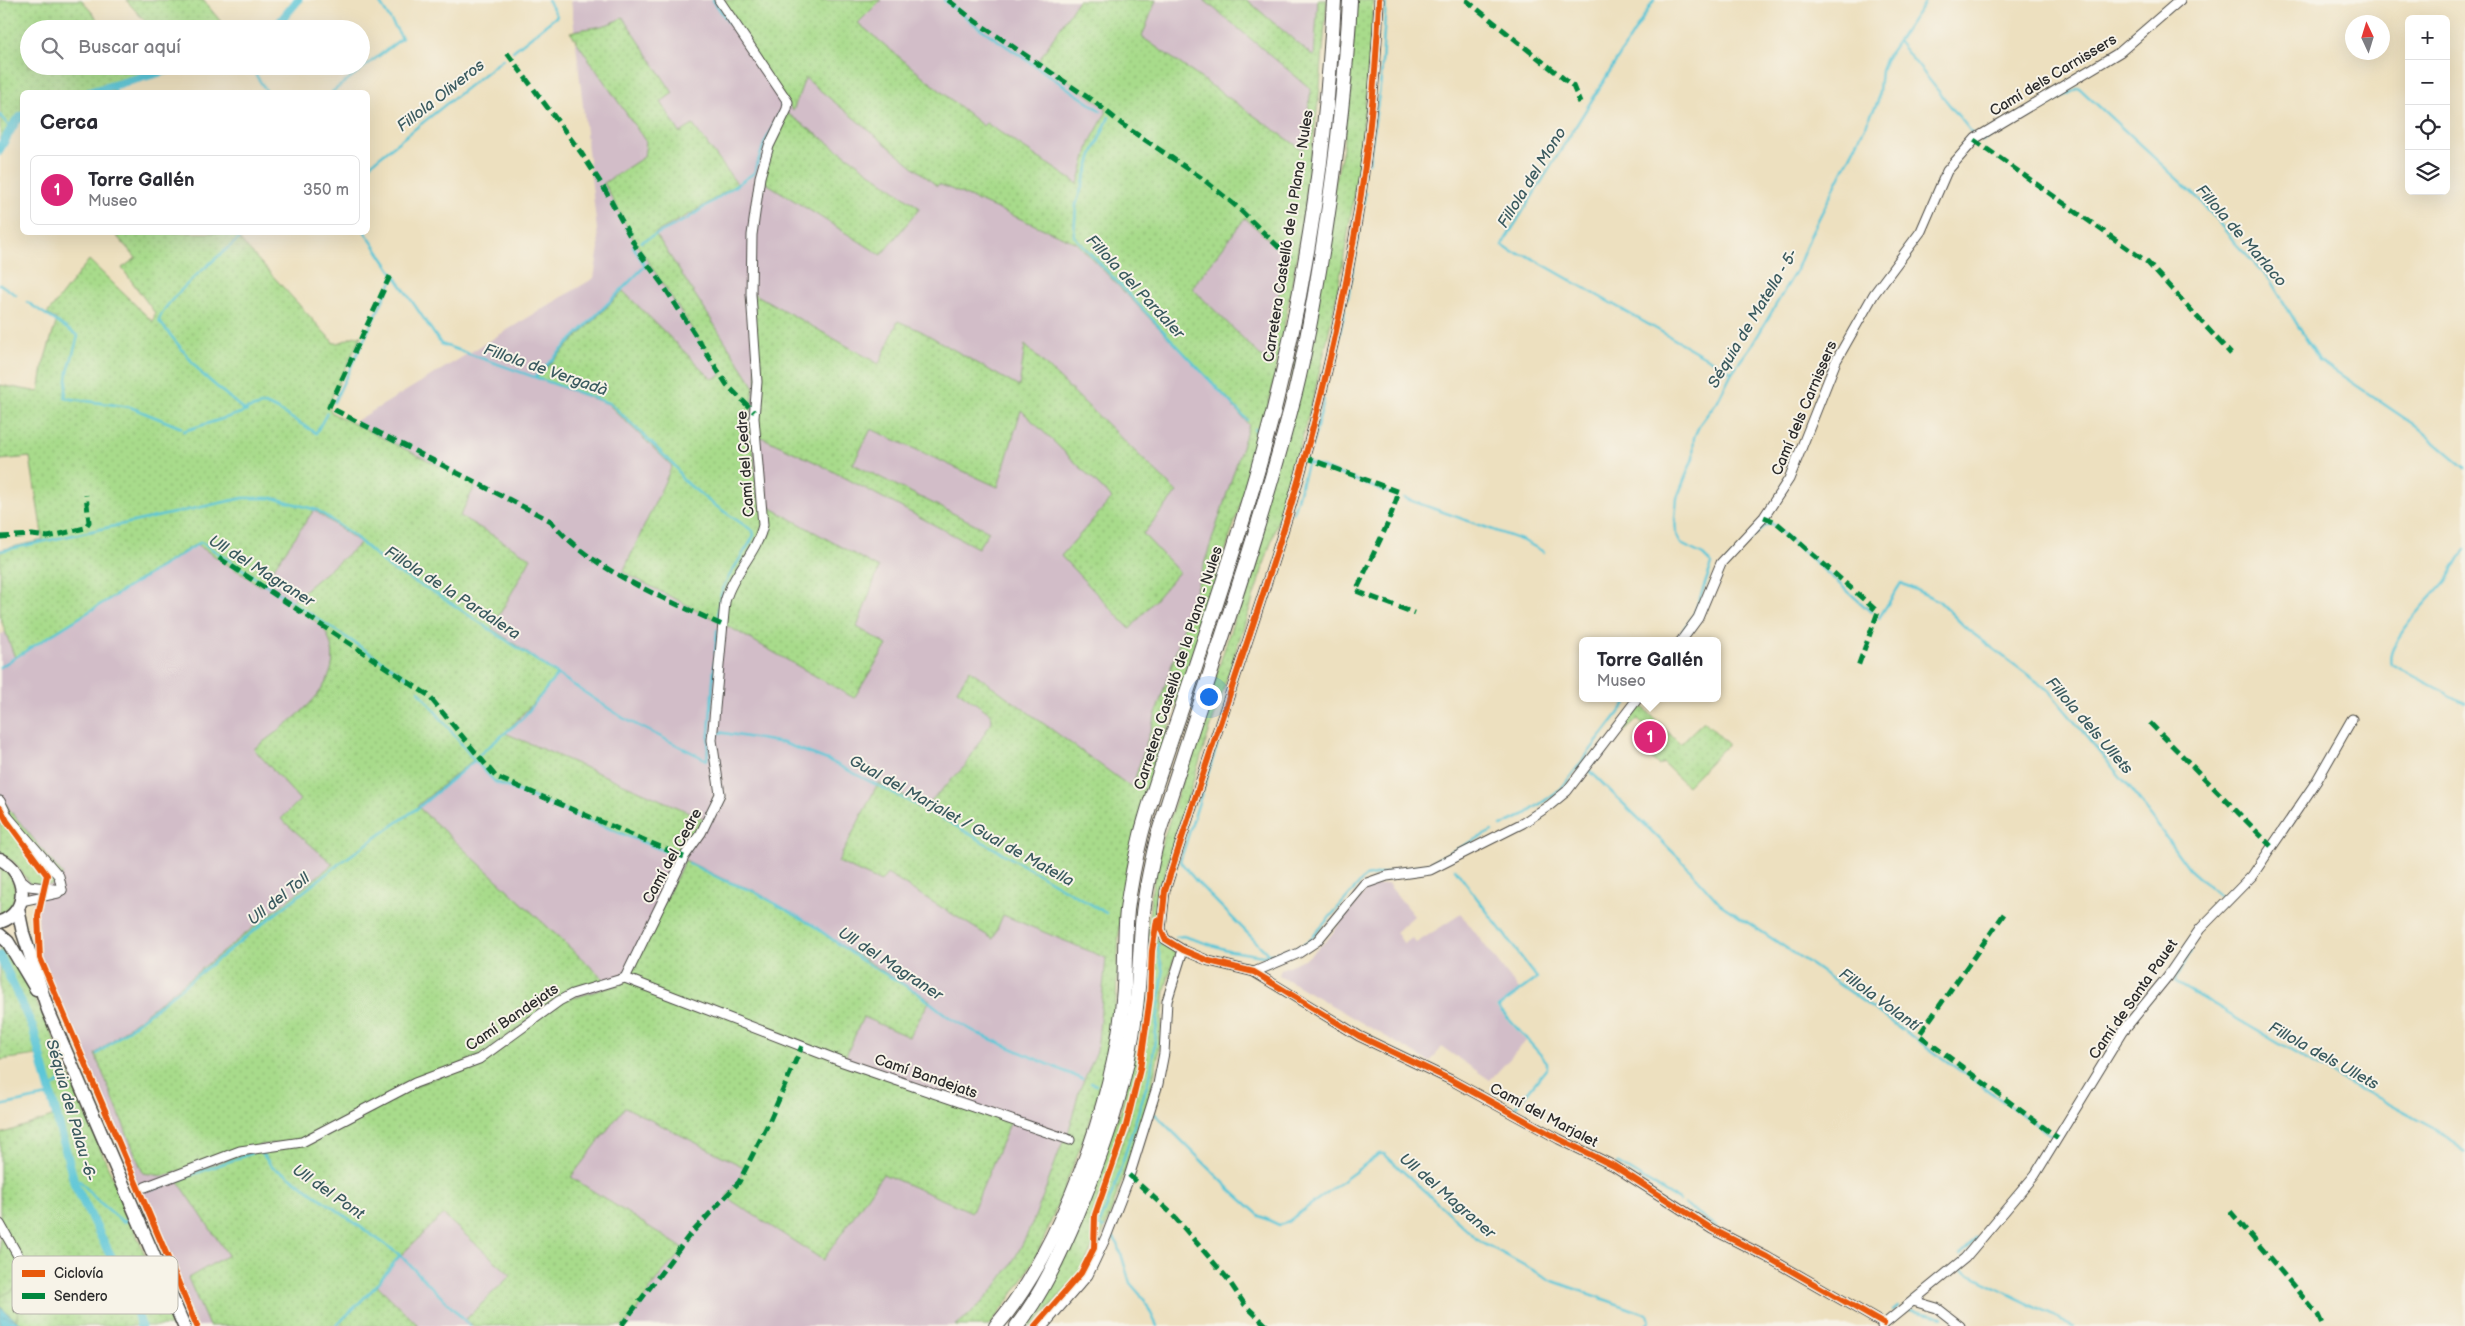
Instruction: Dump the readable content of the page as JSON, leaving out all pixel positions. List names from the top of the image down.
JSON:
{
  "streets": {
    "main road": ["Carretera Castelló de la Plana - Nules"],
    "street": [
      "Camí dels Carnissers",
      "Camí del Cedre",
      "Camí de Santa Pauet",
      "Camí Bandejats",
      "Camí del Marjalet"
    ]
  },
  "crossings": [
    ["Camí del Cedre", "Camí Bandejats"],
    ["Camí de Santa Pauet", "Camí del Marjalet"]
  ],
  "water": [
    "Fillola Oliveros",
    "Fillola del Mono",
    "Fillola de Marlaco",
    "Fillola del Pardaler",
    "Séquia de Matella - 5-",
    "Fillola de Vergadà",
    "Ull del Magraner",
    "Fillola de la Pardalera",
    "Fillola dels Ullets",
    "Gual del Marjalet / Gual de Matella",
    "Ull del Toll",
    "Fillola Volantí",
    "Séquia del Palau -6-",
    "Ull del Pont"
  ],
  "legend": ["Ciclovía", "Sendero"],
  "north": "top",
  "page": {
    "map_buttons": ["+", "−"],
    "search": "Buscar aquí",
    "heading": "Cerca",
    "list": [
      {
        "mark": "1",
        "name": "Torre Gallén",
        "note": "Museo",
        "value": "350 m"
      }
    ],
    "popup": ["Torre Gallén", "Museo"],
    "pins": "1"
  }
}
